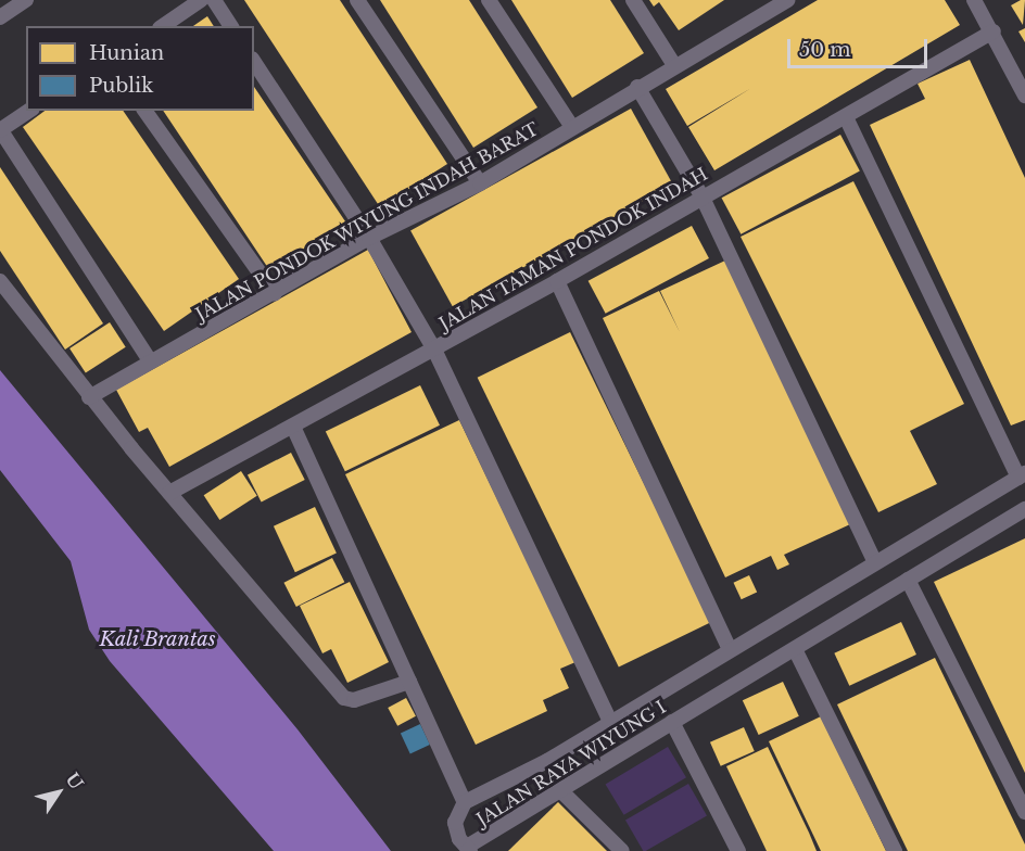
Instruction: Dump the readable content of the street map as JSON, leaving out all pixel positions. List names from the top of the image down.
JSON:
{
  "streets": {
    "street": ["JALAN PONDOK WIYUNG INDAH BARAT", "JALAN TAMAN PONDOK INDAH", "JALAN RAYA WIYUNG I"]
  },
  "water": ["Kali Brantas"],
  "legend": ["Hunian", "Publik"],
  "scale_bar": "50 m",
  "north": "top right"
}
